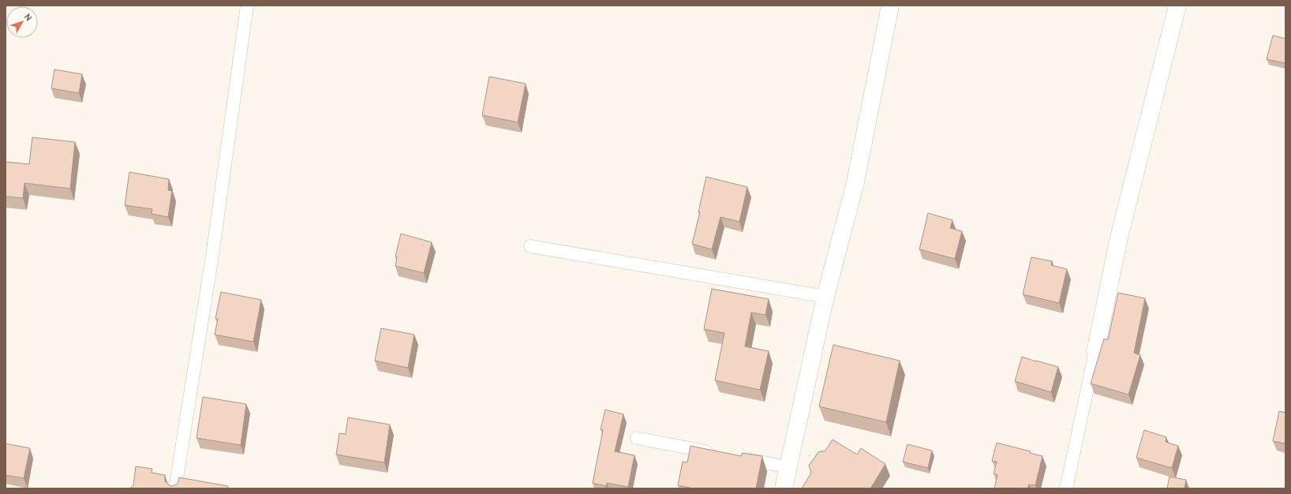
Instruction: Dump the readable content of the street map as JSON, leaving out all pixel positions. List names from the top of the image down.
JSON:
{
  "north": "top right"
}
